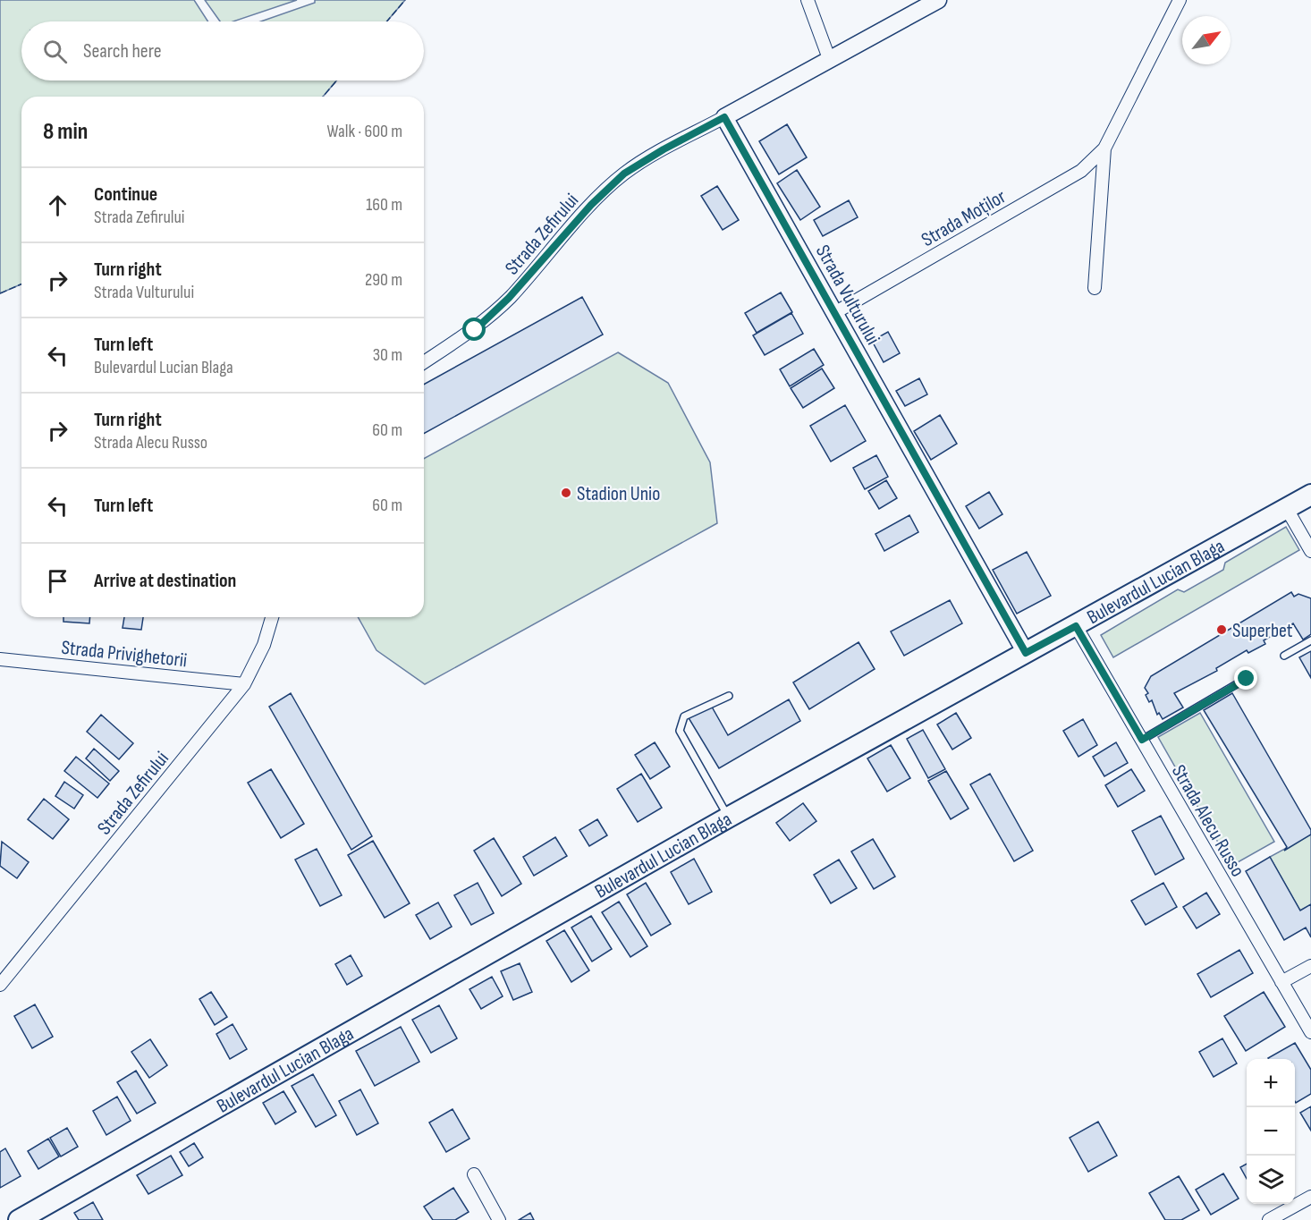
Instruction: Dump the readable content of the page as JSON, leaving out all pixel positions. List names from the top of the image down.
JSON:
{
  "streets": {
    "main road": ["Bulevardul Lucian Blaga"],
    "street": [
      "Strada Moților",
      "Strada Zefirului",
      "Strada Vulturului",
      "Strada Privighetorii",
      "Strada Alecu Russo"
    ]
  },
  "crossings": [
    ["Strada Moților", "Strada Vulturului"],
    ["Strada Zefirului", "Strada Vulturului"],
    ["Strada Zefirului", "Strada Privighetorii"],
    ["Strada Vulturului", "Bulevardul Lucian Blaga"],
    ["Bulevardul Lucian Blaga", "Strada Alecu Russo"]
  ],
  "places": ["Stadion Unio", "Superbet"],
  "north": "top right",
  "page": {
    "search": "Search here",
    "heading": ["8 min", "Walk · 600 m"],
    "list": [
      ["Continue", "Strada Zefirului", "160 m"],
      ["Turn right", "Strada Vulturului", "290 m"],
      ["Turn left", "Bulevardul Lucian Blaga", "30 m"],
      ["Turn right", "Strada Alecu Russo", "60 m"],
      ["Turn left", "60 m"],
      "Arrive at destination"
    ],
    "map_buttons": ["+", "−"]
  }
}
